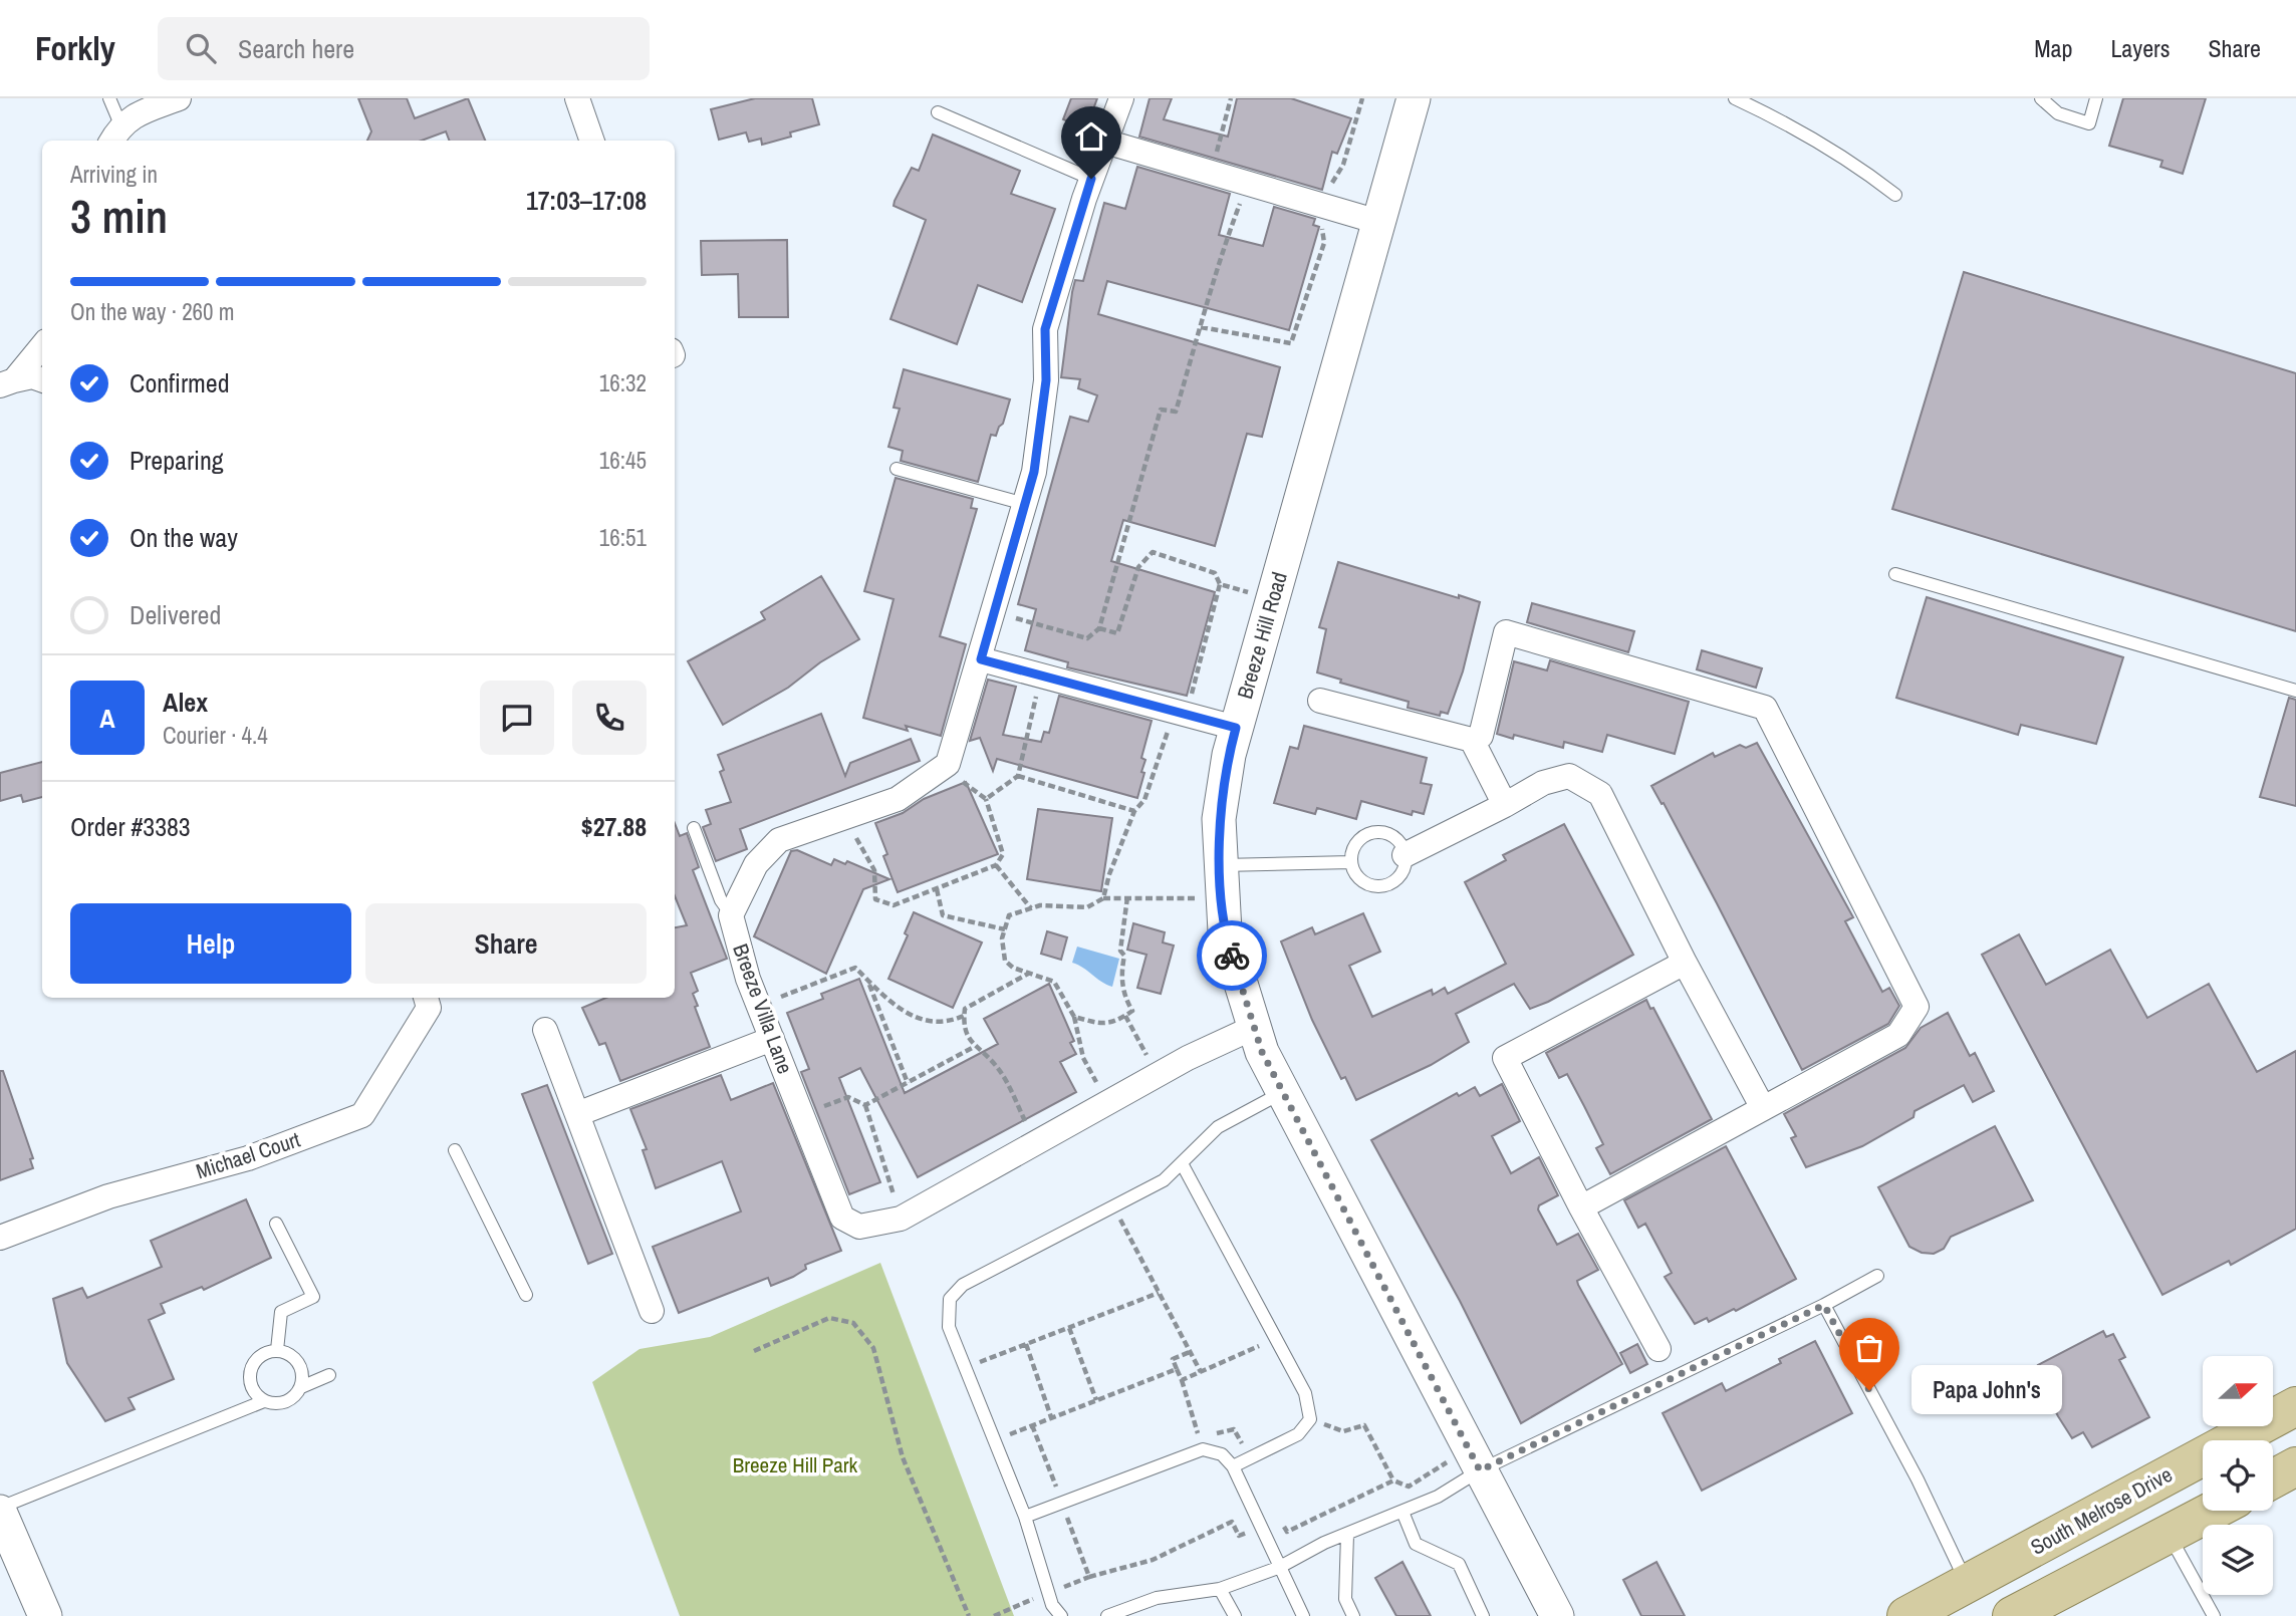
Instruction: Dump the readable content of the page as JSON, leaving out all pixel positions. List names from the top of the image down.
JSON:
{
  "streets": {
    "main road": ["South Melrose Drive"],
    "street": ["Breeze Hill Road", "Breeze Villa Lane", "Michael Court"]
  },
  "crossings": [
    ["Breeze Hill Road", "Breeze Villa Lane"]
  ],
  "parks": ["Breeze Hill Park"],
  "places": ["Papa John's"],
  "north": "right",
  "page": {
    "header": "Forkly",
    "search": "Search here",
    "nav": ["Map", "Layers", "Share"],
    "heading": ["3 min", "Arriving in", "17:03–17:08"],
    "panel": [
      "Alex",
      "Courier · 4.4",
      "Order #3383",
      "$27.88"
    ],
    "bar": "On the way · 260 m",
    "list": [
      ["Confirmed", "16:32"],
      ["Preparing", "16:45"],
      ["On the way", "16:51"],
      "Delivered"
    ],
    "round": "A",
    "buttons": ["Help", "Share"],
    "bubble": "Papa John's"
  }
}
